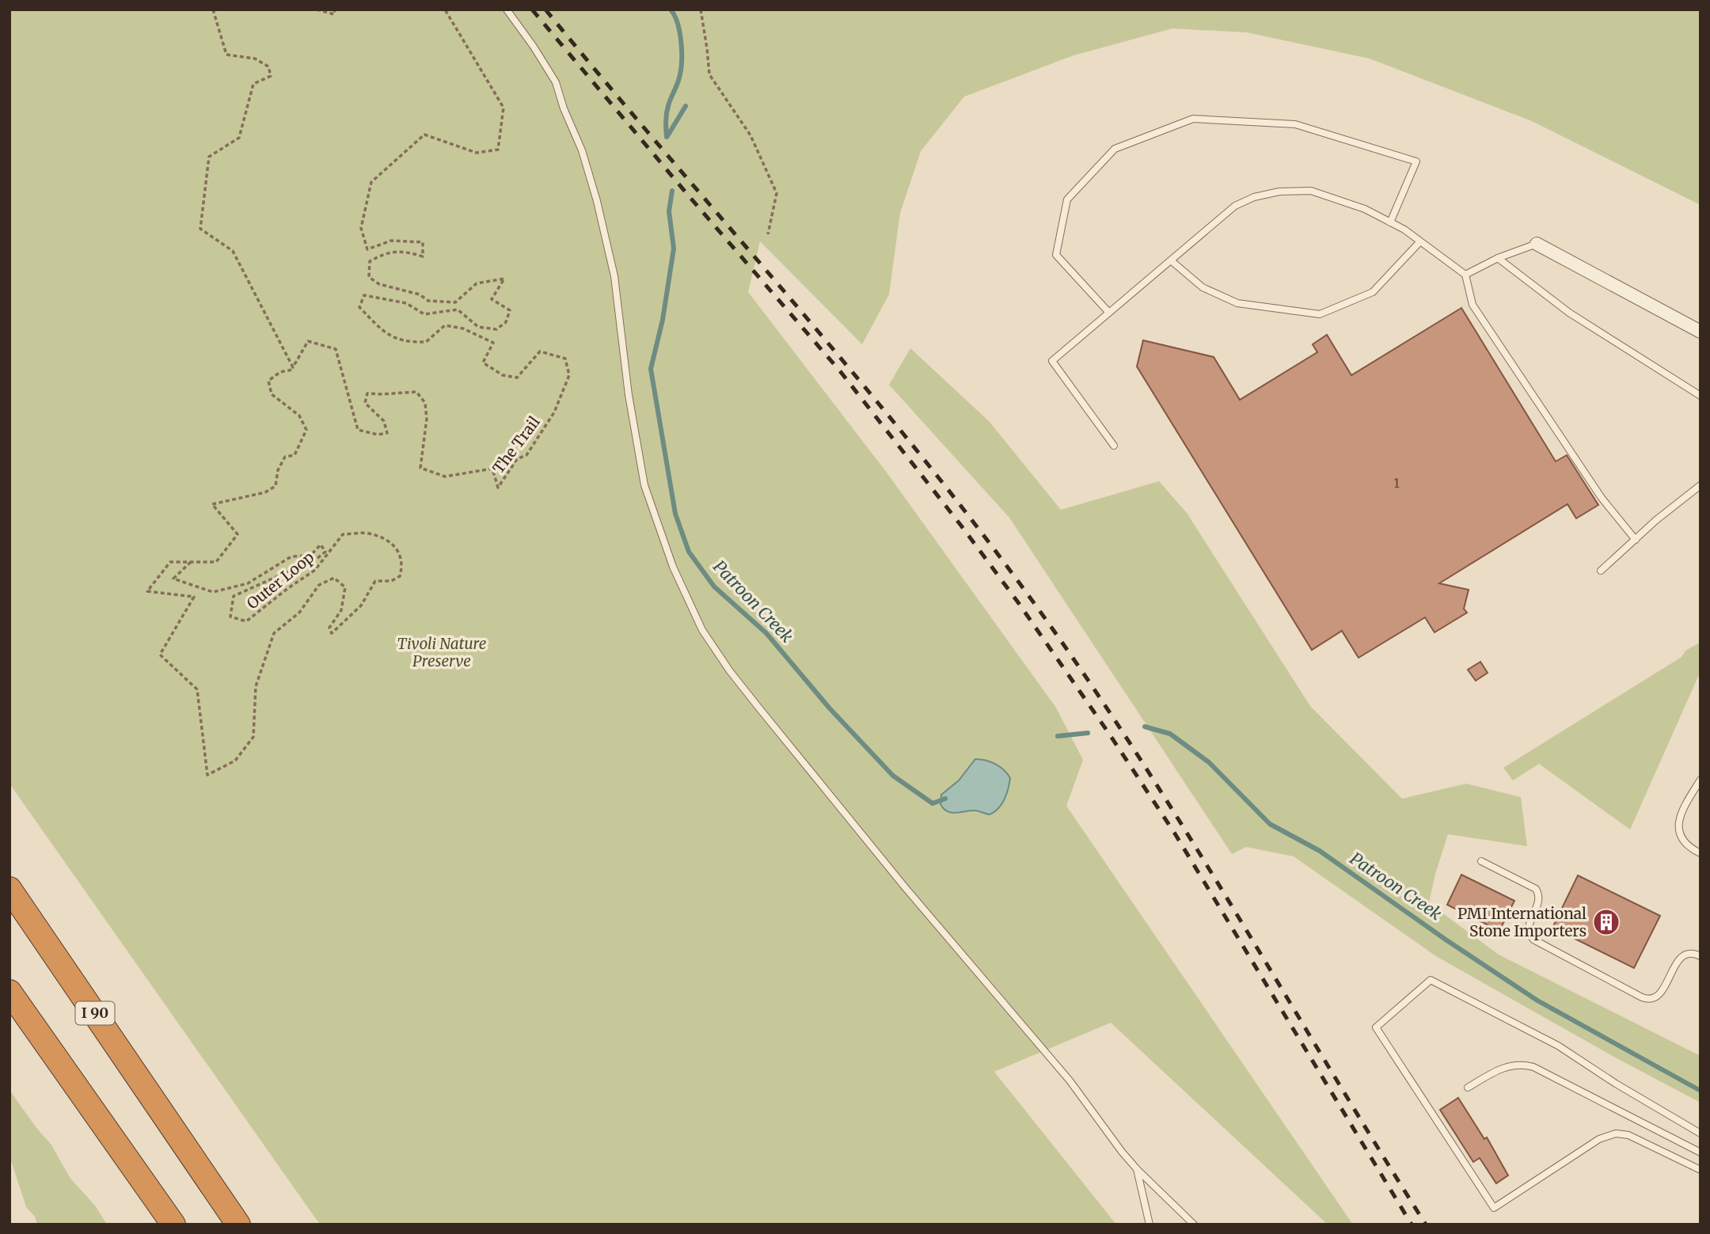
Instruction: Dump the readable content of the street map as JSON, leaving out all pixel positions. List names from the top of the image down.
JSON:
{
  "streets": {
    "highway": ["I 90"],
    "path": ["The Trail", "Outer Loop"]
  },
  "crossings": [
    ["The Trail", "Outer Loop"]
  ],
  "water": ["Patroon Creek"],
  "parks": ["Tivoli Nature Preserve"],
  "places": {
    "building": ["PMI International Stone Importers"]
  },
  "house_numbers": ["1"]
}
